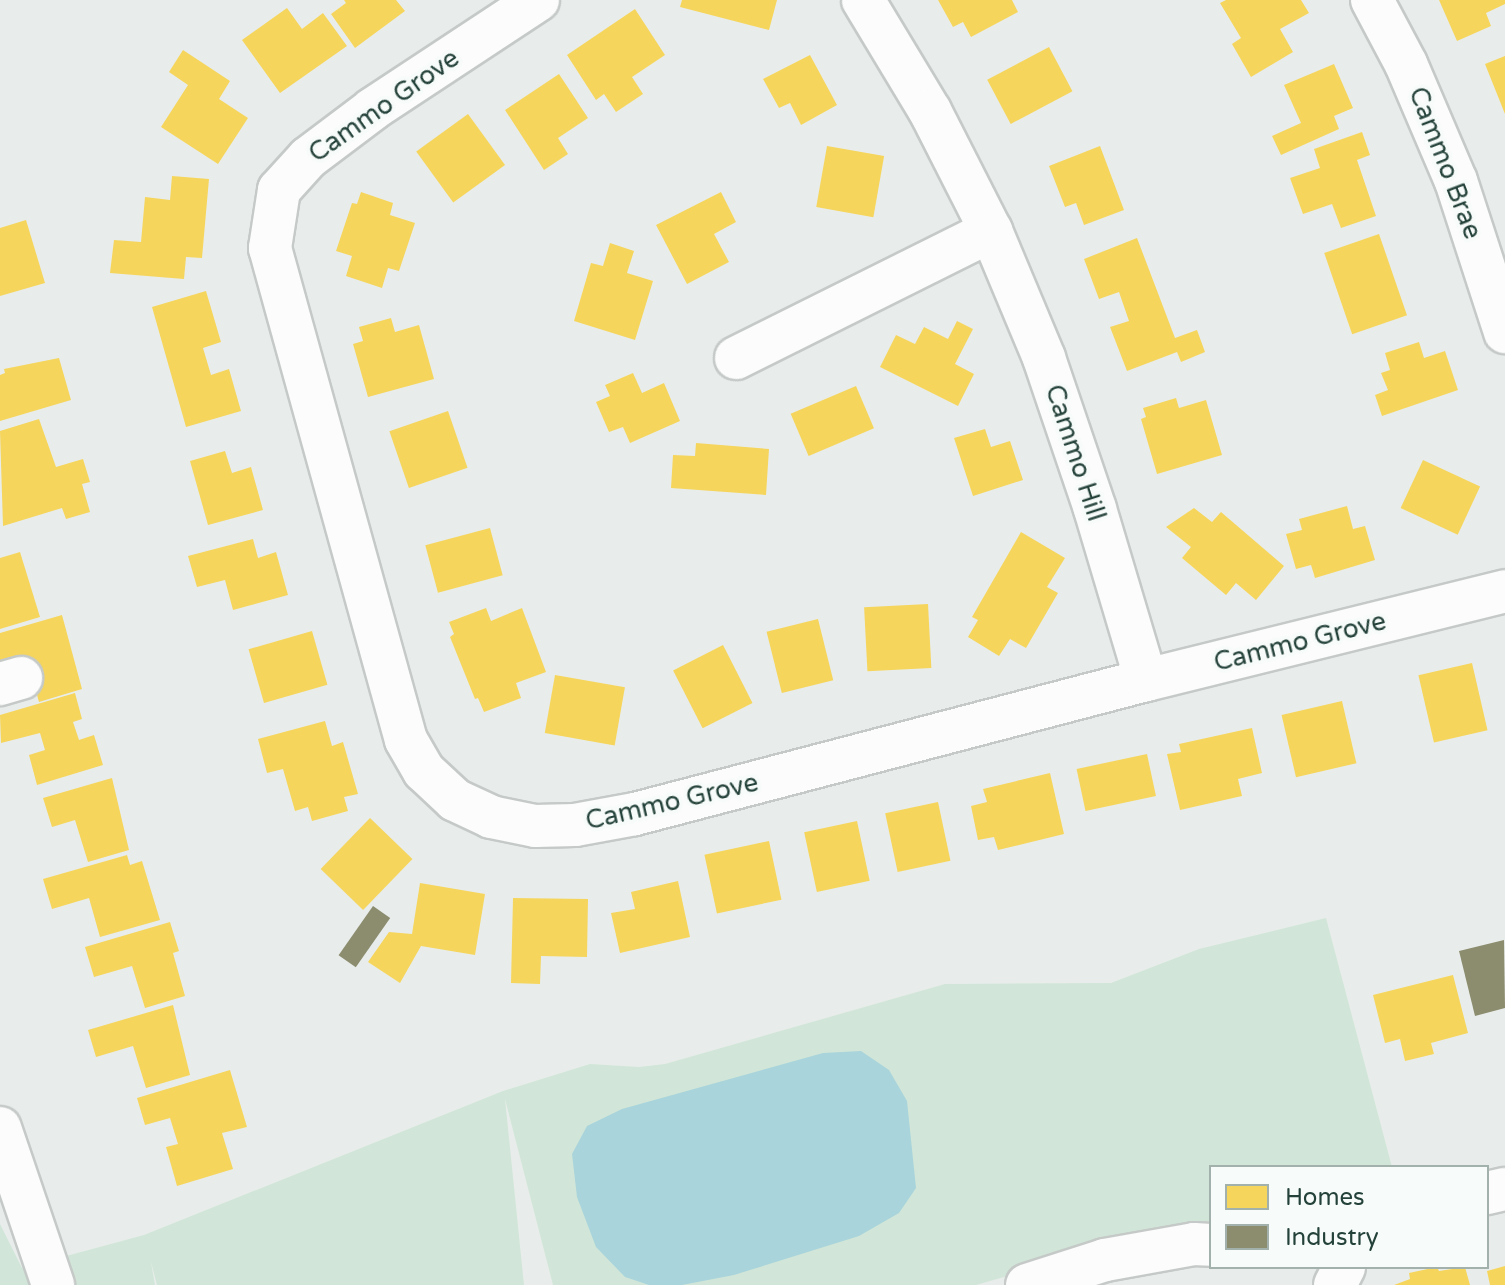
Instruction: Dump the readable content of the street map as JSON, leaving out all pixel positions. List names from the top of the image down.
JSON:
{
  "streets": {
    "street": ["Cammo Grove", "Cammo Brae", "Cammo Hill"]
  },
  "crossings": [
    ["Cammo Grove", "Cammo Hill"]
  ],
  "legend": ["Homes", "Industry"]
}
